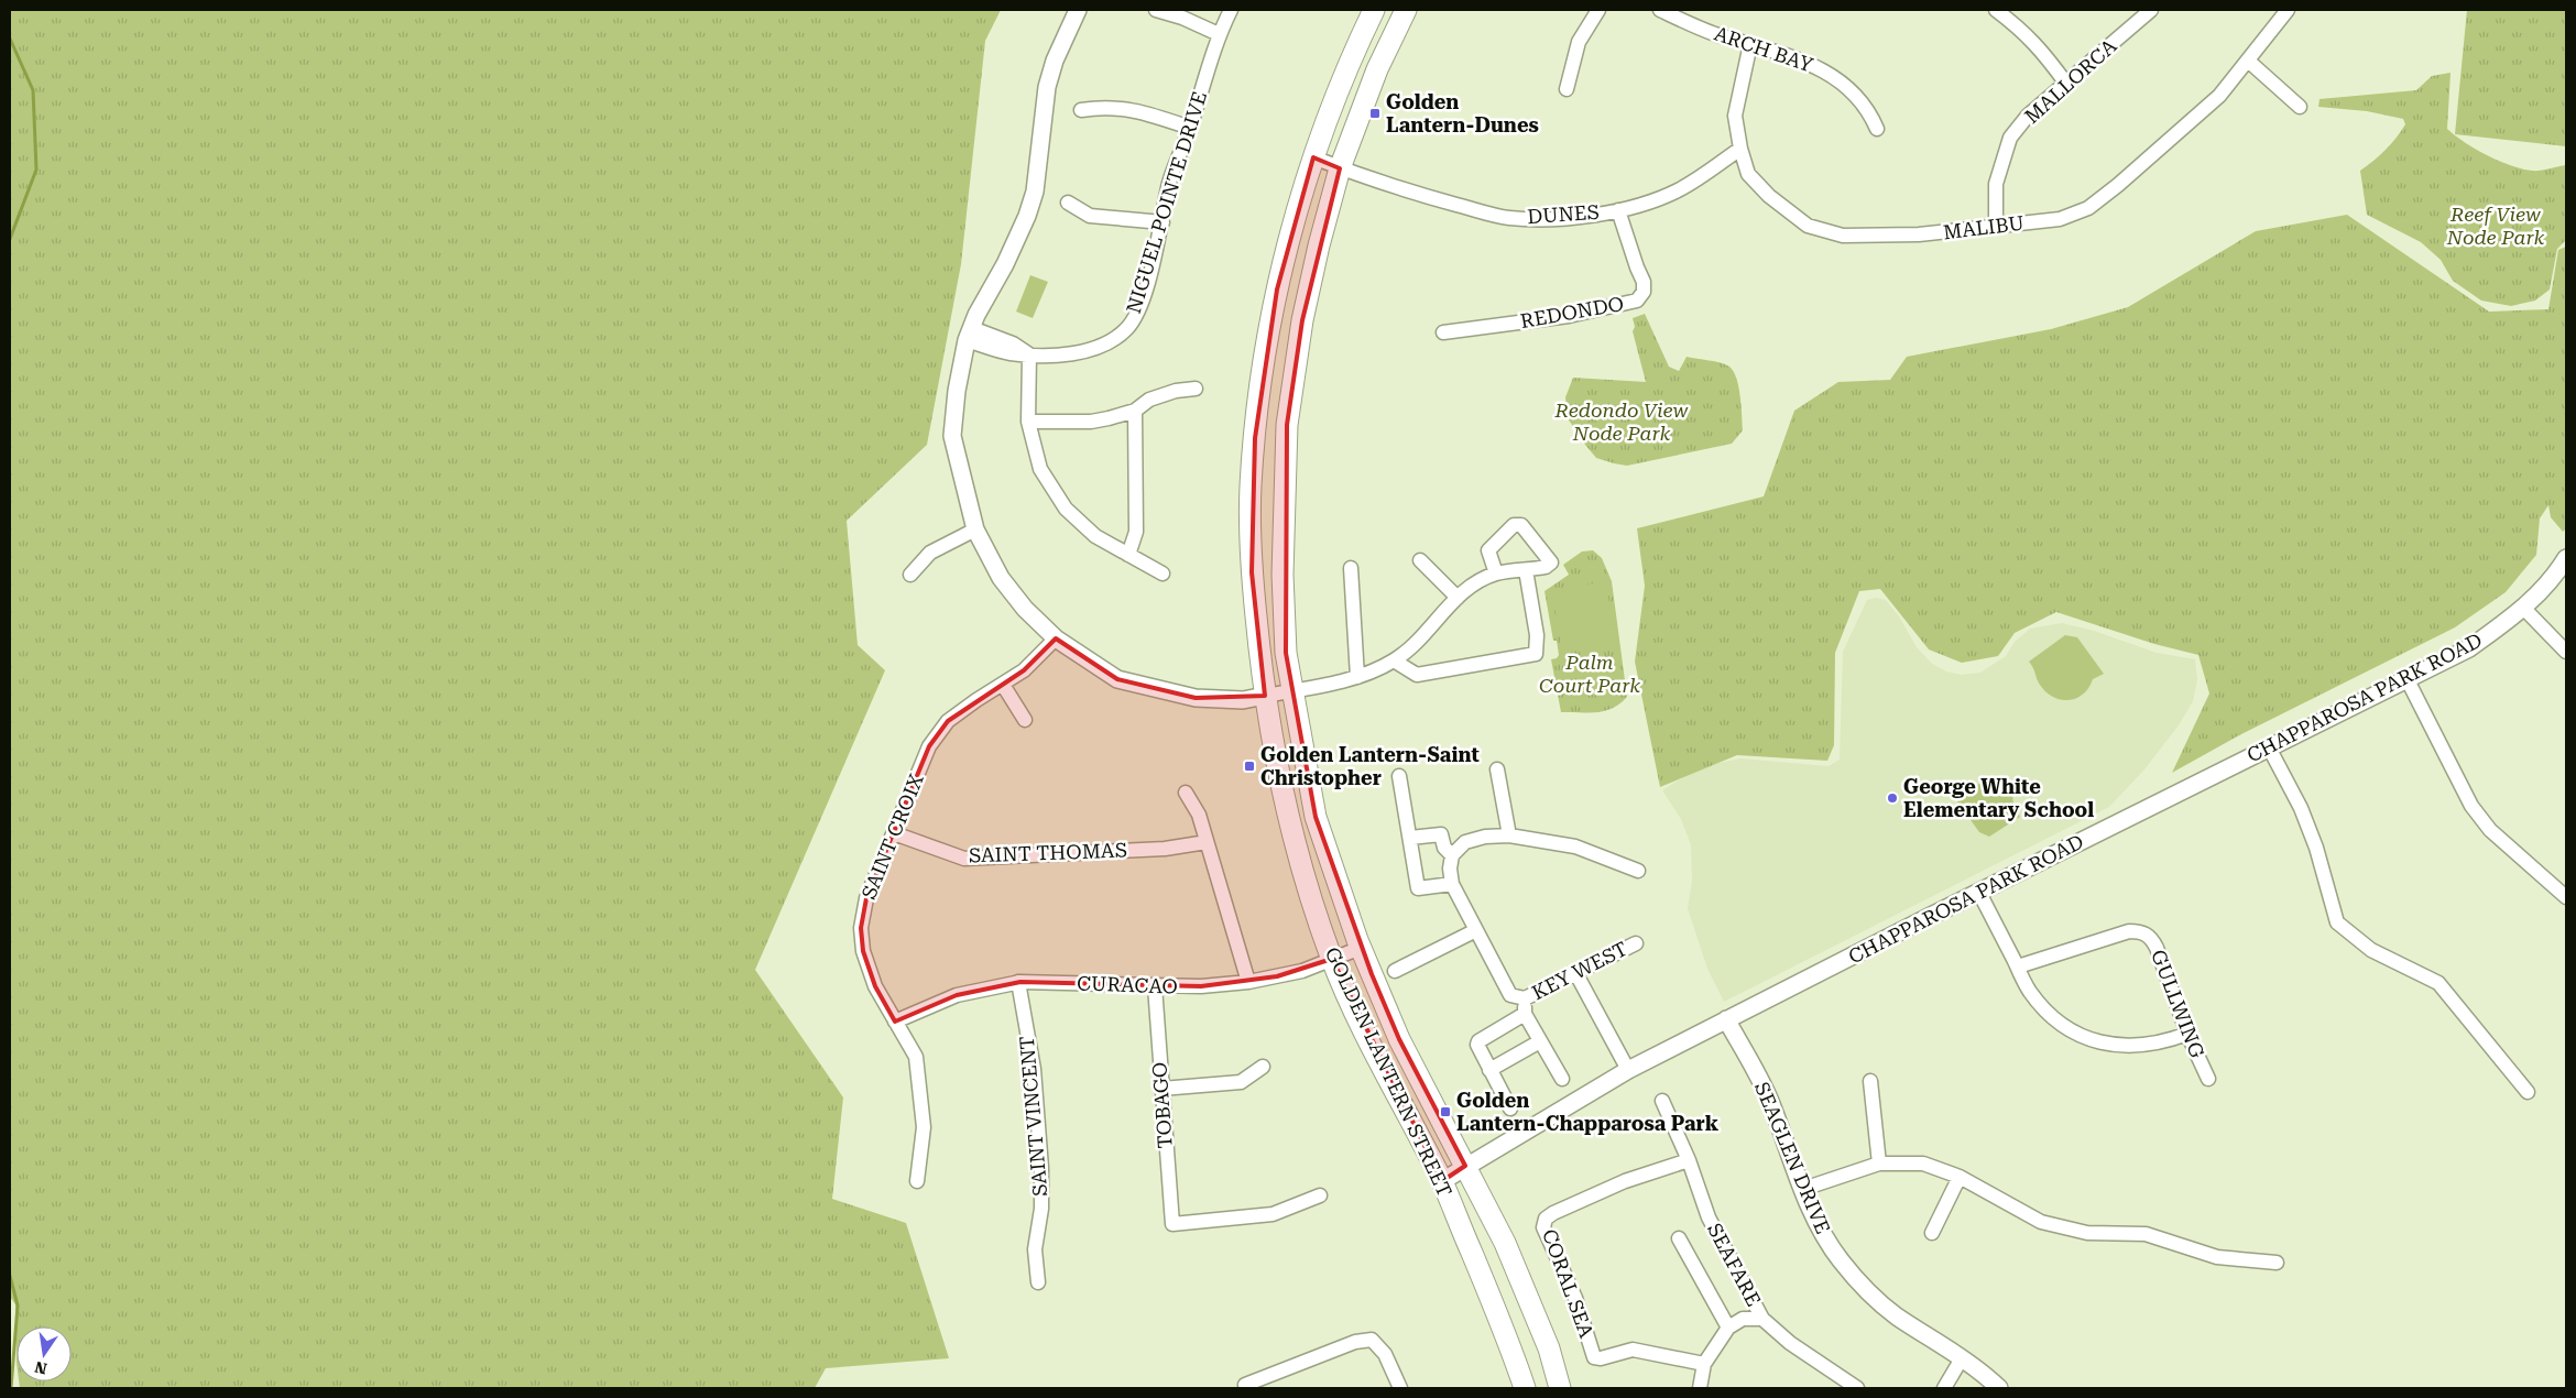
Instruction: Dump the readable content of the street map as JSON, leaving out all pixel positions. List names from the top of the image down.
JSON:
{
  "streets": {
    "main road": ["GOLDEN LANTERN STREET"],
    "street": [
      "ARCH BAY",
      "MALLORCA",
      "NIGUEL POINTE DRIVE",
      "DUNES",
      "MALIBU",
      "REDONDO",
      "CHAPPAROSA PARK ROAD",
      "SAINT CROIX",
      "SAINT THOMAS",
      "KEY WEST",
      "CURACAO",
      "GULLWING",
      "TOBAGO",
      "SAINT VINCENT",
      "SEAGLEN DRIVE",
      "SEAFARE",
      "CORAL SEA"
    ]
  },
  "crossings": [
    ["ARCH BAY", "MALIBU"],
    ["MALLORCA", "MALIBU"],
    ["DUNES", "MALIBU"],
    ["DUNES", "REDONDO"],
    ["DUNES", "GOLDEN LANTERN STREET"],
    ["CHAPPAROSA PARK ROAD", "GOLDEN LANTERN STREET"],
    ["CHAPPAROSA PARK ROAD", "SEAGLEN DRIVE"],
    ["SAINT CROIX", "SAINT THOMAS"],
    ["SAINT CROIX", "CURACAO"],
    ["CURACAO", "GOLDEN LANTERN STREET"],
    ["CURACAO", "TOBAGO"],
    ["CURACAO", "SAINT VINCENT"],
    ["SEAFARE", "CORAL SEA"]
  ],
  "parks": ["Reef View Node Park", "Redondo View Node Park", "Palm Court Park"],
  "places": {
    "transit": ["Golden Lantern-Dunes", "Golden Lantern-Saint Christopher", "Golden Lantern-Chapparosa Park"],
    "other": ["George White Elementary School"]
  },
  "north": "bottom"
}
